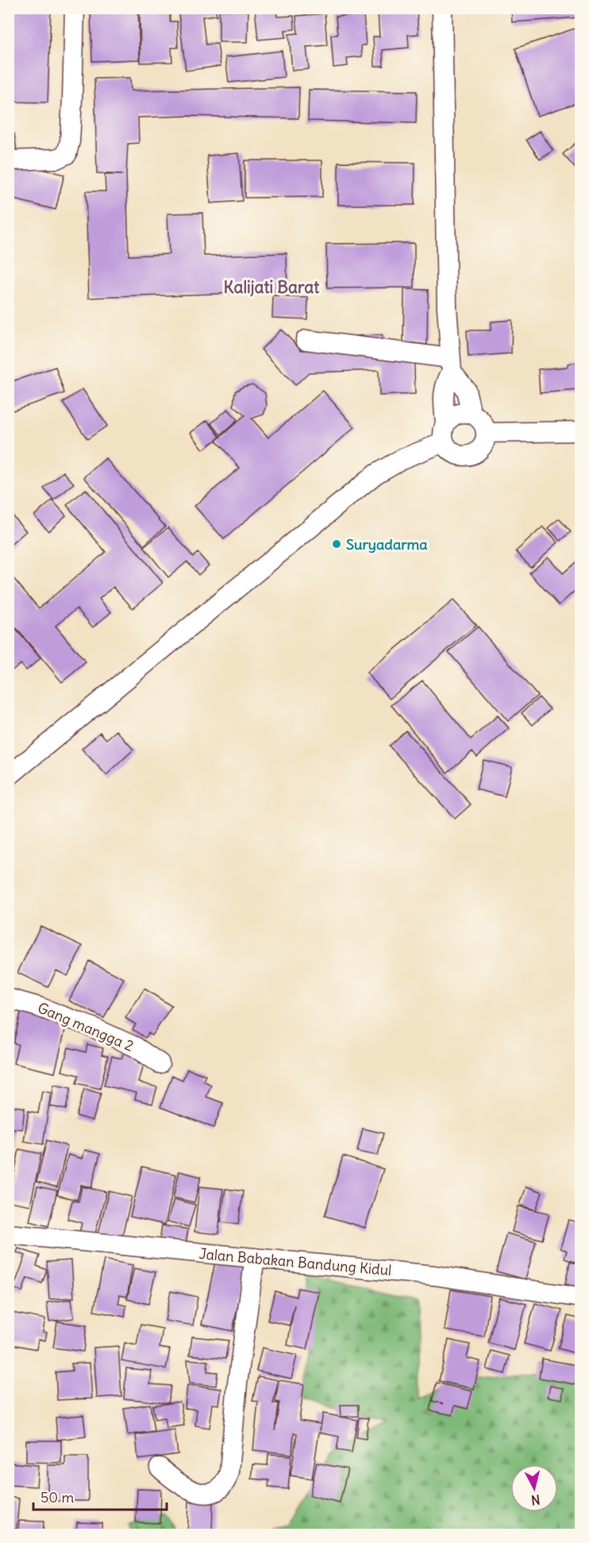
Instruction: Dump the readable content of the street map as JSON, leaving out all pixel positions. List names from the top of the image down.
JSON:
{
  "streets": {
    "street": ["Gang mangga 2", "Jalan Babakan Bandung Kidul"]
  },
  "districts": ["Kalijati Barat"],
  "places": ["Suryadarma"],
  "scale_bar": "50 m",
  "north": "bottom"
}
